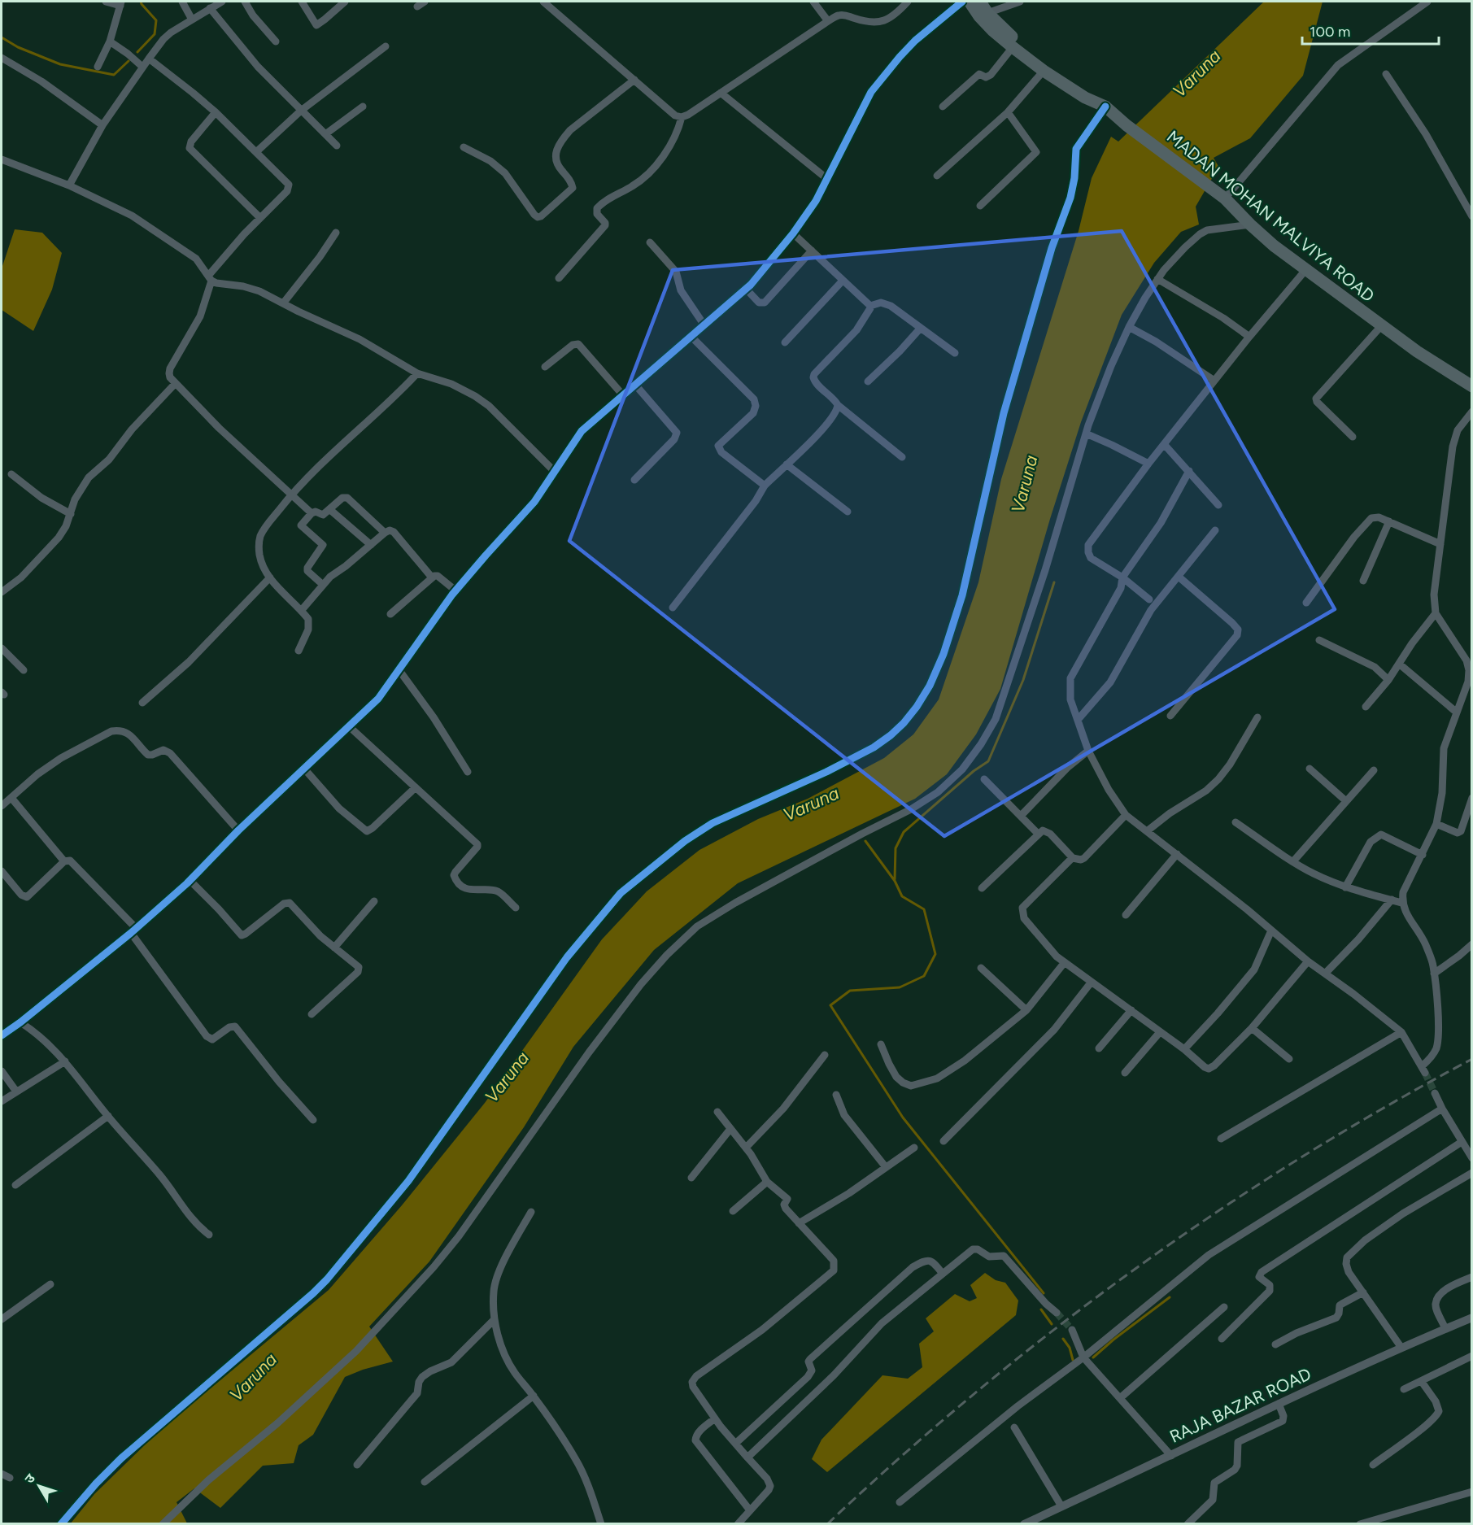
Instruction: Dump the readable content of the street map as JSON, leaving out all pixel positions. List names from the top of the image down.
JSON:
{
  "streets": {
    "highway": ["MADAN MOHAN MALVIYA ROAD"],
    "street": ["RAJA BAZAR ROAD"]
  },
  "water": ["Varuna"],
  "scale_bar": "100 m",
  "north": "top left"
}
